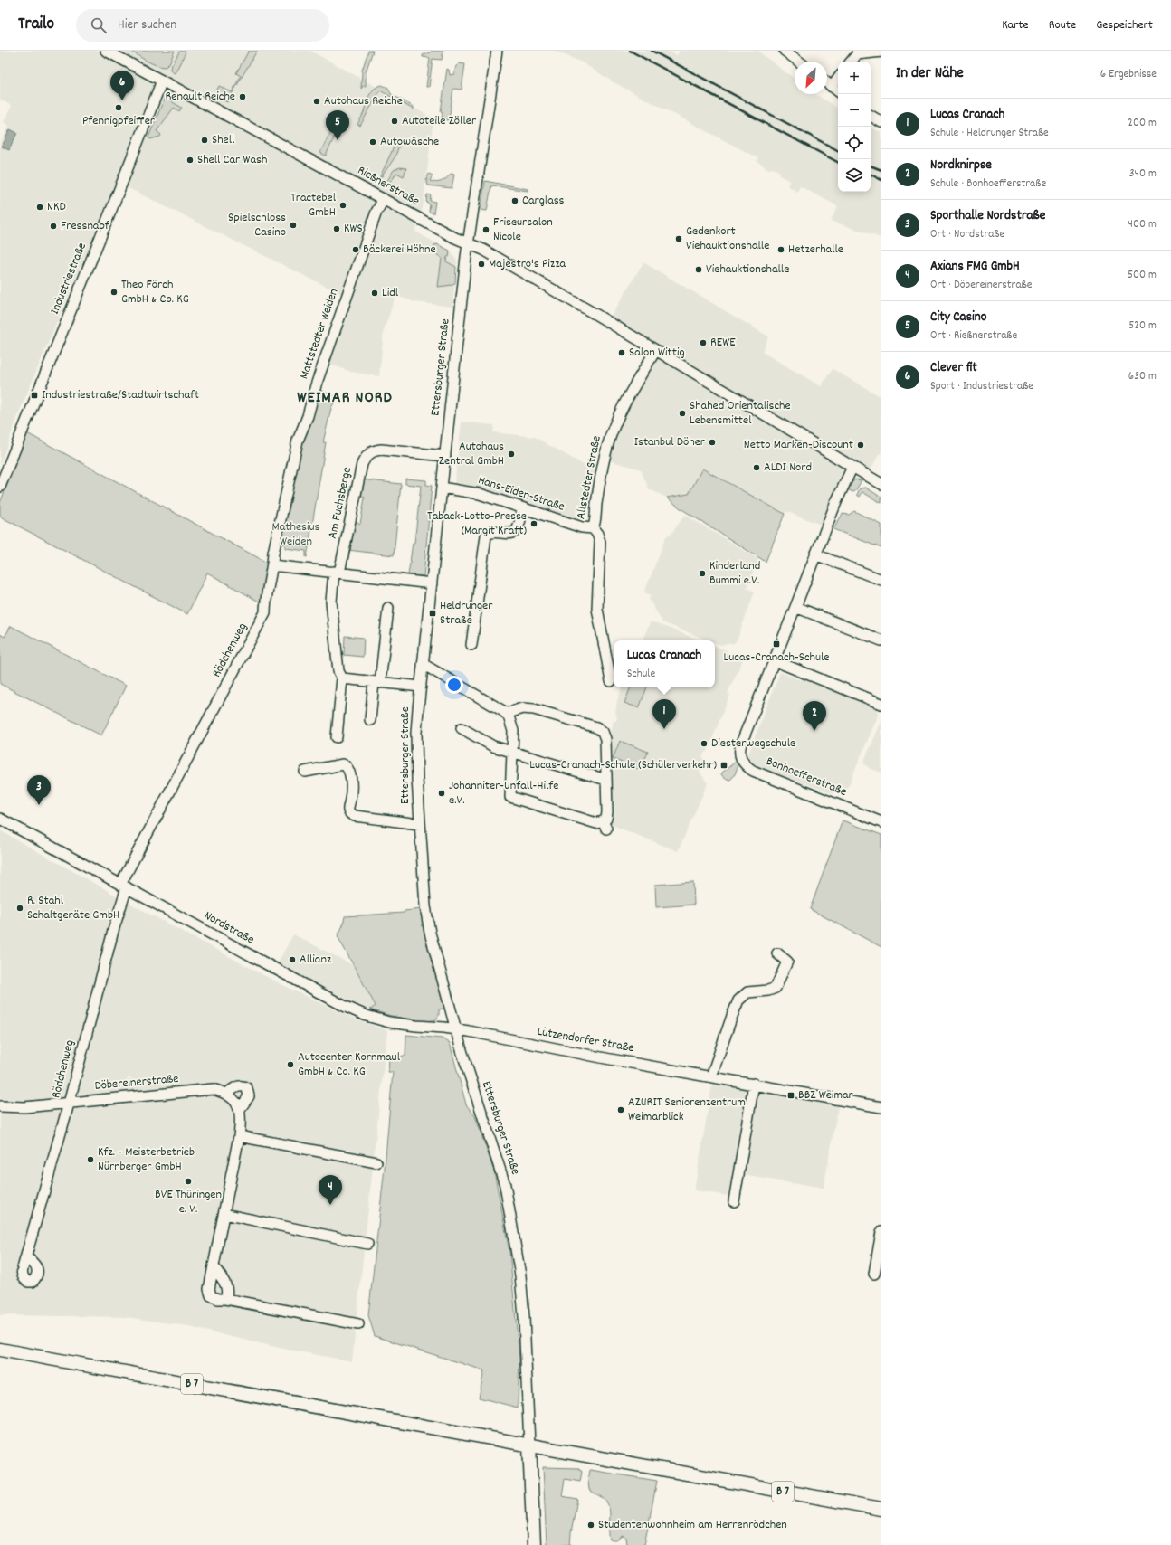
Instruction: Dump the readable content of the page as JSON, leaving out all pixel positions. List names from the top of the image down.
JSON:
{
  "streets": {
    "main road": ["B 7"],
    "street": [
      "Rießnerstraße",
      "Industriestraße",
      "Mattstedter Weiden",
      "Ettersburger Straße",
      "Allstedter Straße",
      "Hans-Eiden-Straße",
      "Am Fuchsberge",
      "Rödchenweg",
      "Bonhoefferstraße",
      "Nordstraße",
      "Lützendorfer Straße",
      "Döbereinerstraße"
    ]
  },
  "crossings": [
    ["Rießnerstraße", "Industriestraße"],
    ["Rießnerstraße", "Mattstedter Weiden"],
    ["Rießnerstraße", "Ettersburger Straße"],
    ["Rießnerstraße", "Allstedter Straße"],
    ["Rießnerstraße", "Bonhoefferstraße"],
    ["Mattstedter Weiden", "Rödchenweg"],
    ["Ettersburger Straße", "Hans-Eiden-Straße"],
    ["Ettersburger Straße", "Am Fuchsberge"],
    ["Ettersburger Straße", "Nordstraße"],
    ["Ettersburger Straße", "Lützendorfer Straße"],
    ["Ettersburger Straße", "B 7"],
    ["Allstedter Straße", "Hans-Eiden-Straße"],
    ["Rödchenweg", "Nordstraße"],
    ["Rödchenweg", "Döbereinerstraße"],
    ["Nordstraße", "Lützendorfer Straße"]
  ],
  "districts": ["WEIMAR NORD"],
  "parks": ["Mathesius Weiden"],
  "places": {
    "other": [
      "Renault Reiche",
      "Autohaus Reiche",
      "Pfennigpfeiffer",
      "Autoteile Zöller",
      "Shell",
      "Autowäsche",
      "Shell Car Wash",
      "Carglass",
      "Tractebel GmbH",
      "NKD",
      "Spielschloss Casino",
      "Fressnapf",
      "KWS",
      "Friseursalon Nicole",
      "Gedenkort Viehauktionshalle",
      "Bäckerei Höhne",
      "Hetzerhalle",
      "Majestro's Pizza",
      "Viehauktionshalle",
      "Theo Förch GmbH & Co. KG",
      "Lidl",
      "REWE",
      "Salon Wittig",
      "Shahed Orientalische Lebensmittel",
      "Istanbul Döner",
      "Netto Marken-Discount",
      "Autohaus Zentral GmbH",
      "ALDI Nord",
      "Taback-Lotto-Presse (Margit Kraft)",
      "Kinderland Bummi e.V.",
      "Diesterwegschule",
      "Johanniter-Unfall-Hilfe e.V.",
      "R. Stahl Schaltgeräte GmbH",
      "Allianz",
      "Autocenter Kornmaul GmbH & Co. KG",
      "AZURIT Seniorenzentrum Weimarblick",
      "Kfz. - Meisterbetrieb Nürnberger GmbH",
      "BVE Thüringen e. V.",
      "Studentenwohnheim am Herrenrödchen"
    ],
    "transit": [
      "Industriestraße/Stadtwirtschaft",
      "Heldrunger Straße",
      "Lucas-Cranach-Schule",
      "Lucas-Cranach-Schule (Schülerverkehr)",
      "BBZ Weimar"
    ]
  },
  "north": "bottom left",
  "page": {
    "header": "Trailo",
    "search": "Hier suchen",
    "nav": ["Karte", "Route", "Gespeichert"],
    "heading": ["In der Nähe", "6 Ergebnisse"],
    "map_buttons": ["+", "−"],
    "pins": [
      "6",
      "5",
      "1",
      "2",
      "3",
      "4"
    ],
    "list": [
      {
        "mark": "1",
        "name": "Lucas Cranach",
        "note": "Schule · Heldrunger Straße",
        "value": "200 m"
      },
      {
        "mark": "2",
        "name": "Nordknirpse",
        "note": "Schule · Bonhoefferstraße",
        "value": "340 m"
      },
      {
        "mark": "3",
        "name": "Sporthalle Nordstraße",
        "note": "Ort · Nordstraße",
        "value": "400 m"
      },
      {
        "mark": "4",
        "name": "Axians FMG GmbH",
        "note": "Ort · Döbereinerstraße",
        "value": "500 m"
      },
      {
        "mark": "5",
        "name": "City Casino",
        "note": "Ort · Rießnerstraße",
        "value": "520 m"
      },
      {
        "mark": "6",
        "name": "Clever fit",
        "note": "Sport · Industriestraße",
        "value": "630 m"
      }
    ],
    "popup": ["Lucas Cranach", "Schule"]
  }
}
